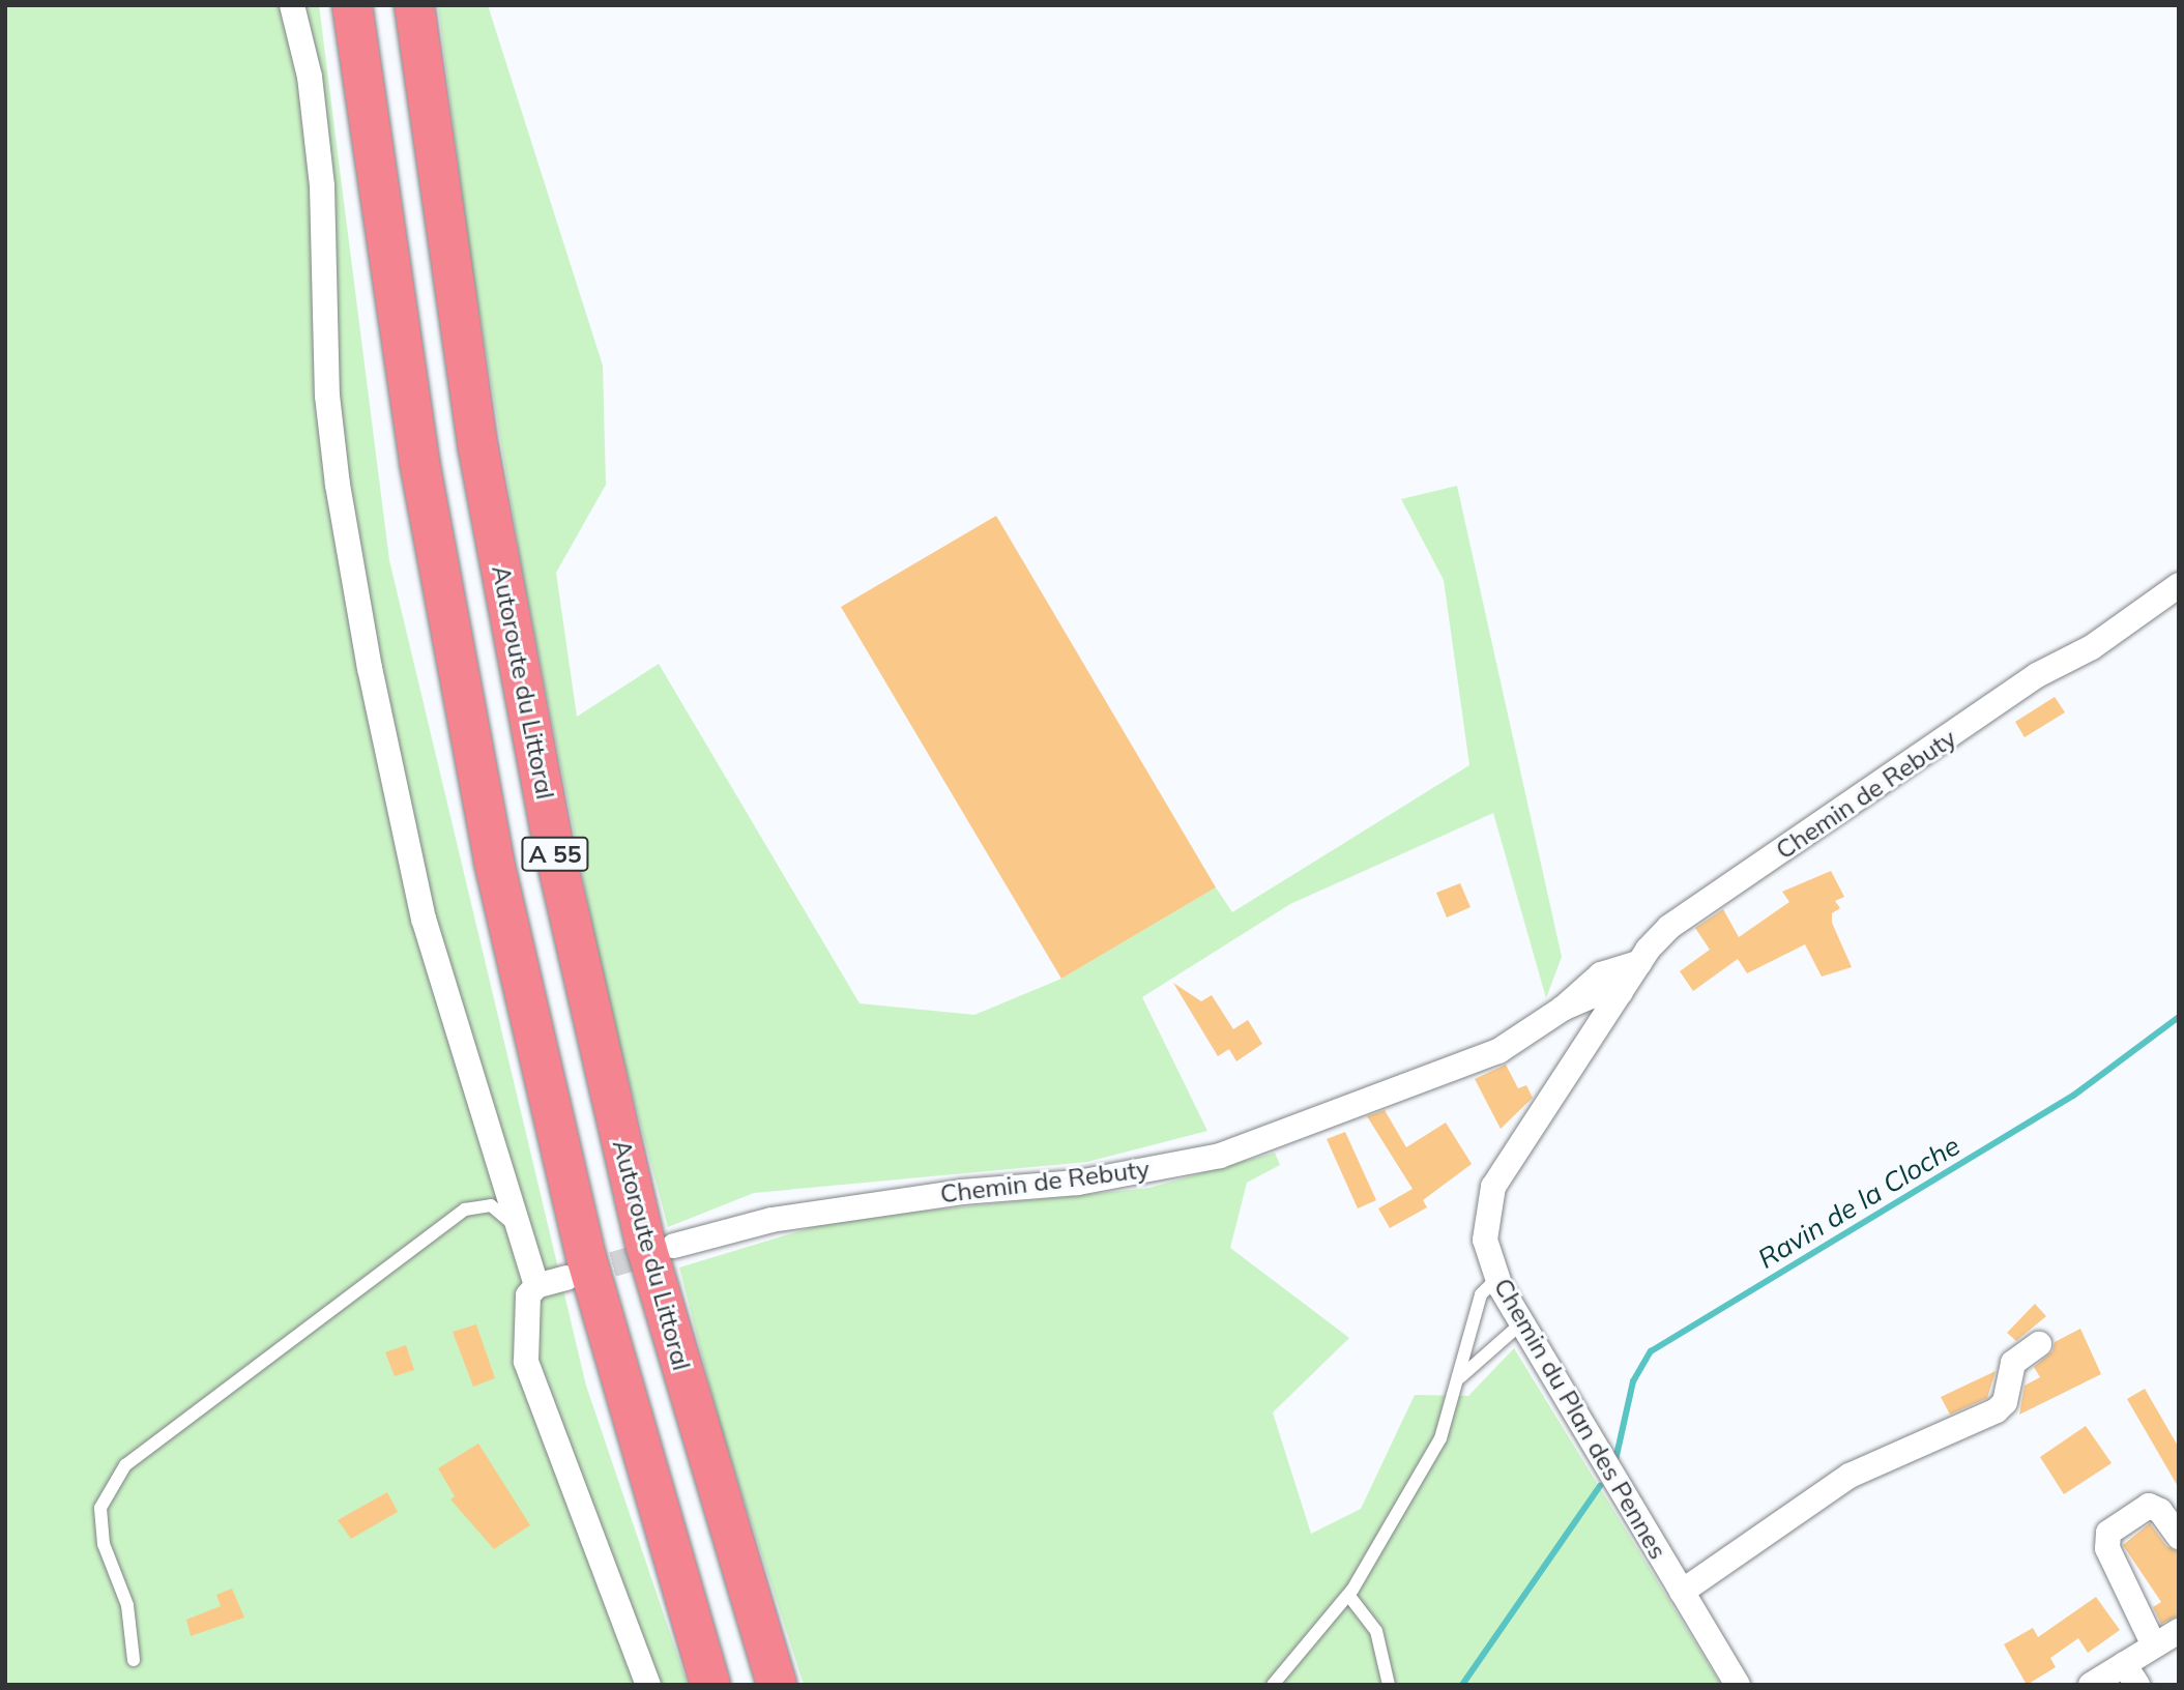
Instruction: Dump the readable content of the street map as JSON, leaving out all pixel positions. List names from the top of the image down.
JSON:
{
  "streets": {
    "highway": ["Autoroute du Littoral", "A 55"],
    "street": ["Chemin de Rebuty", "Chemin du Plan des Pennes"]
  },
  "crossings": [
    ["Chemin de Rebuty", "Chemin du Plan des Pennes"]
  ],
  "water": ["Ravin de la Cloche"]
}
